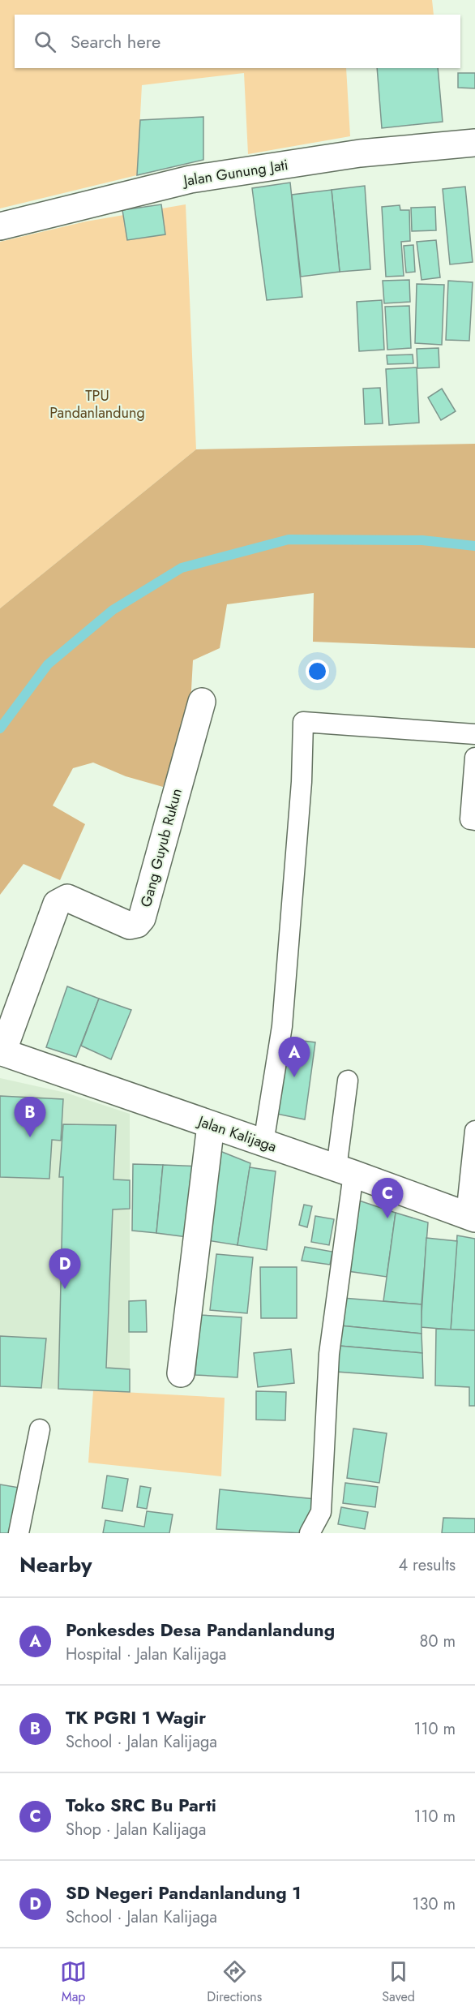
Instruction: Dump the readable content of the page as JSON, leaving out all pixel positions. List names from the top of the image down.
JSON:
{
  "streets": {
    "street": ["Jalan Gunung Jati", "Gang Guyub Rukun", "Jalan Kalijaga"]
  },
  "crossings": [
    ["Gang Guyub Rukun", "Jalan Kalijaga"]
  ],
  "parks": ["TPU Pandanlandung"],
  "page": {
    "search": "Search here",
    "pins": [
      "A",
      "B",
      "C",
      "D"
    ],
    "heading": ["Nearby", "4 results"],
    "list": [
      {
        "mark": "A",
        "name": "Ponkesdes Desa Pandanlandung",
        "note": "Hospital · Jalan Kalijaga",
        "value": "80 m"
      },
      {
        "mark": "B",
        "name": "TK PGRI 1 Wagir",
        "note": "School · Jalan Kalijaga",
        "value": "110 m"
      },
      {
        "mark": "C",
        "name": "Toko SRC Bu Parti",
        "note": "Shop · Jalan Kalijaga",
        "value": "110 m"
      },
      {
        "mark": "D",
        "name": "SD Negeri Pandanlandung 1",
        "note": "School · Jalan Kalijaga",
        "value": "130 m"
      }
    ],
    "nav": ["Map", "Directions", "Saved"]
  }
}
